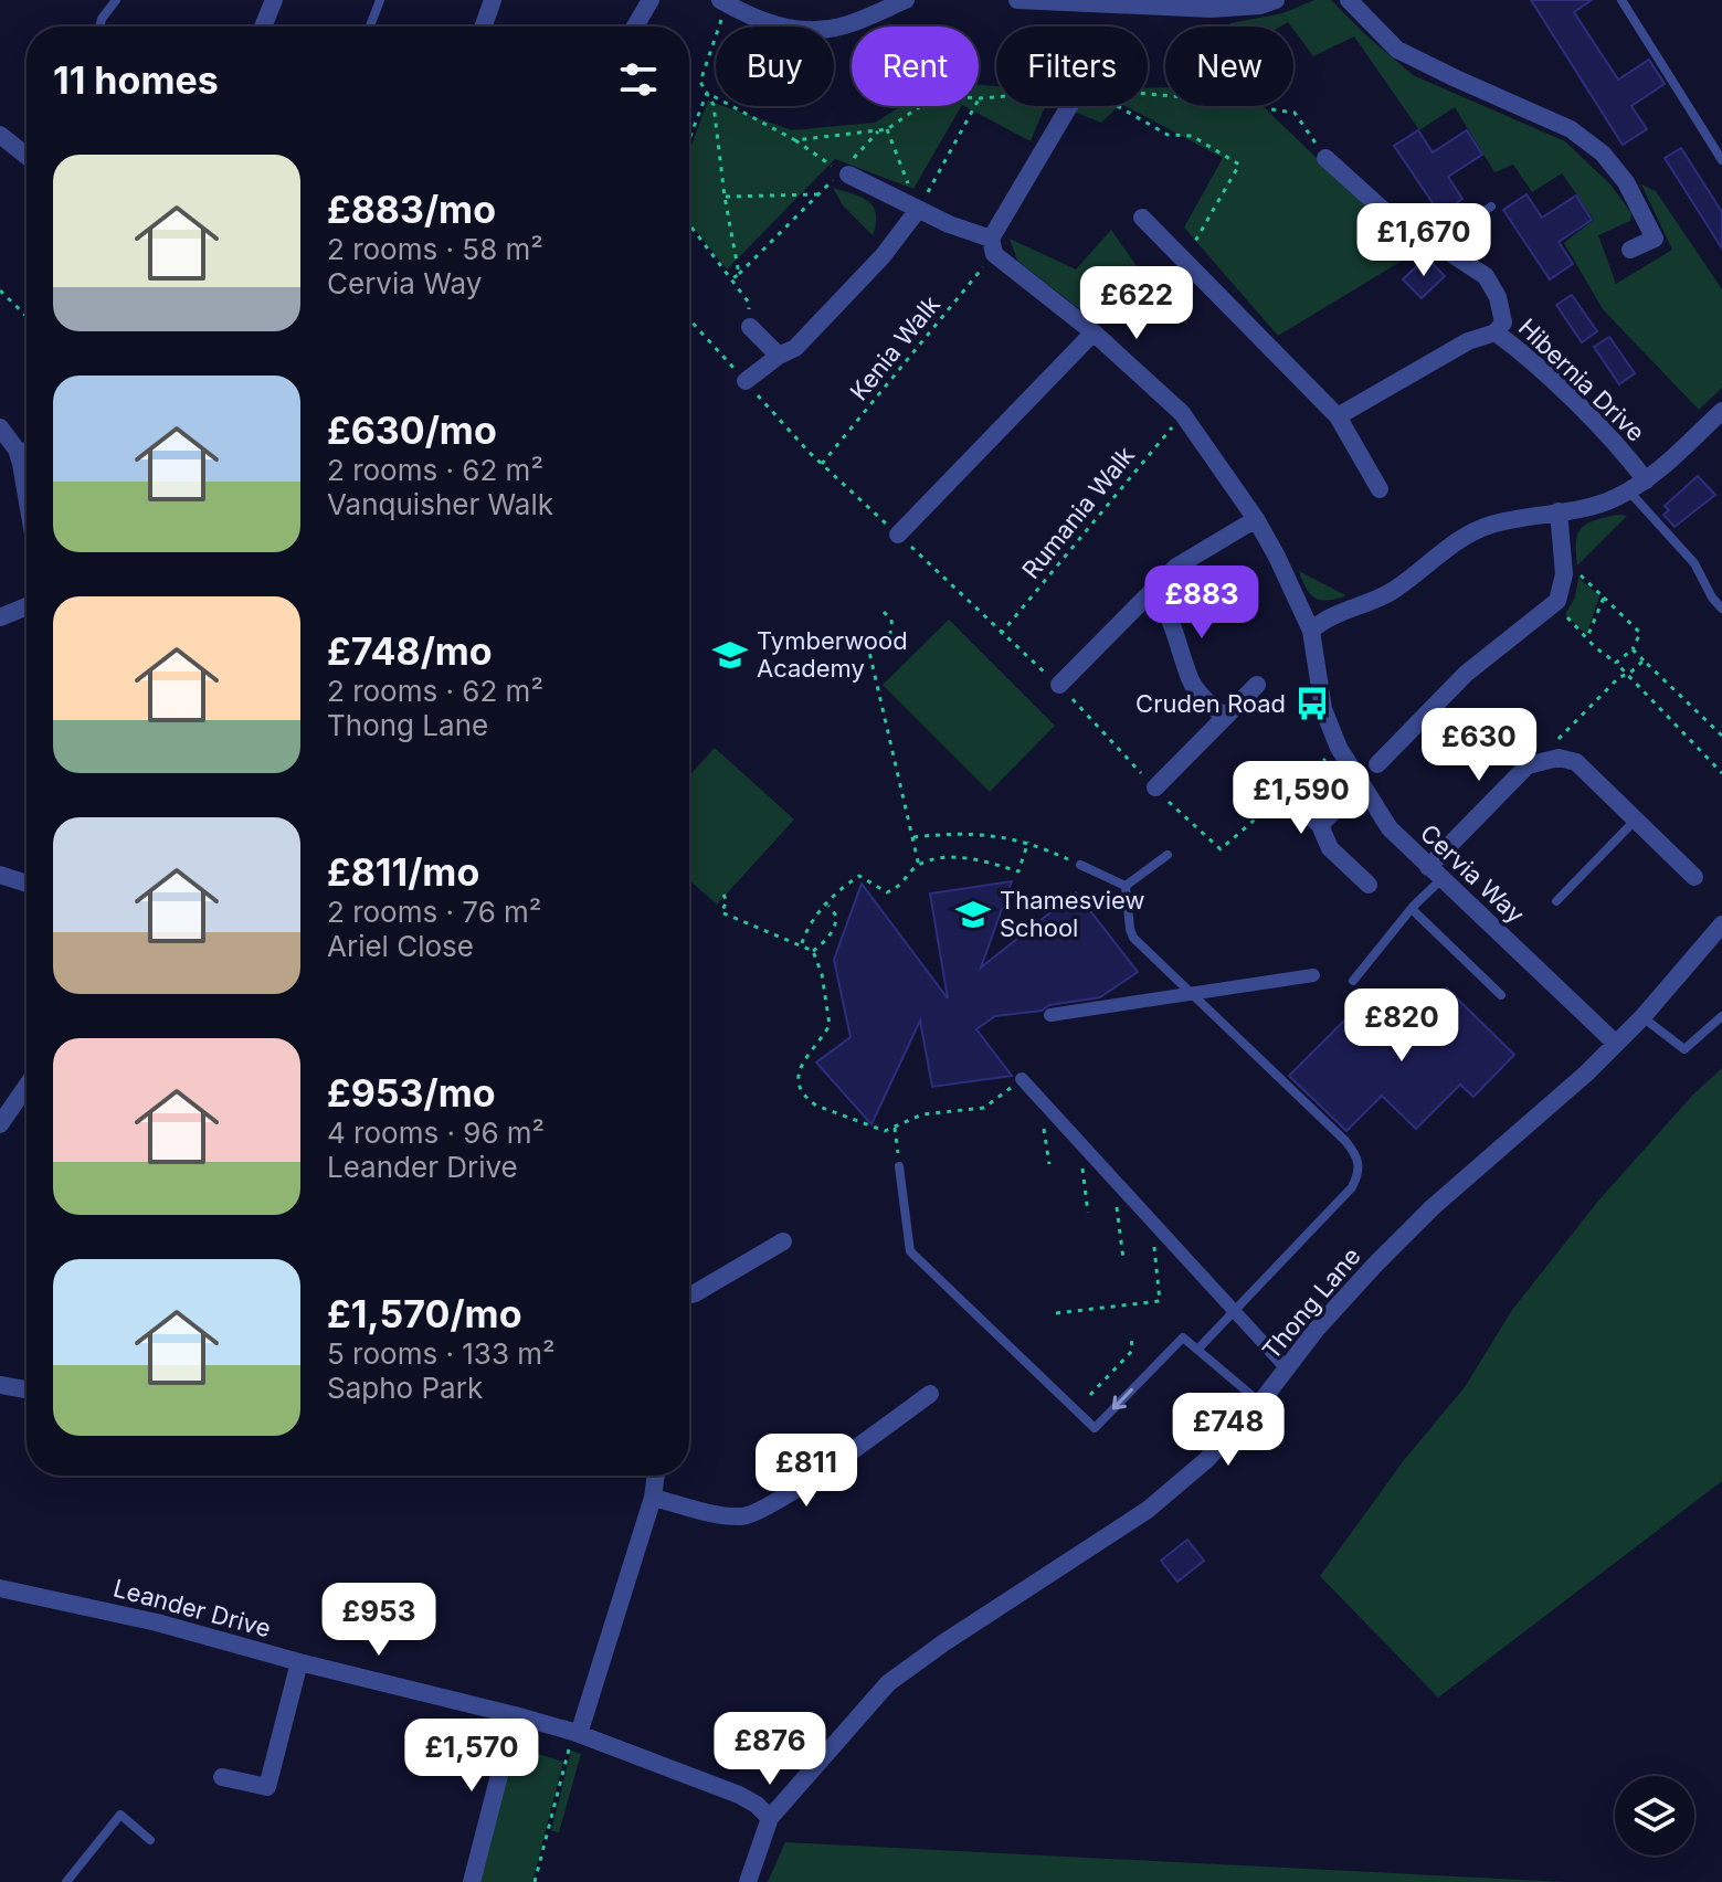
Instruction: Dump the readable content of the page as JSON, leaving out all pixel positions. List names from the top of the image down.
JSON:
{
  "streets": {
    "street": [
      "Hibernia Drive",
      "Cervia Way",
      "Thong Lane",
      "Leander Drive"
    ],
    "path": ["Kenia Walk", "Rumania Walk"]
  },
  "crossings": [
    ["Kenia Walk", "Cervia Way"],
    ["Rumania Walk", "Cervia Way"],
    ["Cervia Way", "Thong Lane"],
    ["Thong Lane", "Leander Drive"]
  ],
  "places": {
    "school or university": ["Tymberwood Academy", "Thamesview School"],
    "bus stop": ["Cruden Road"]
  },
  "page": {
    "chip": [
      "Buy",
      "Rent",
      "Filters",
      "New"
    ],
    "heading": "11 homes",
    "list": [
      {
        "name": "£883/mo",
        "note": "2 rooms · 58 m² · Cervia Way"
      },
      {
        "name": "£630/mo",
        "note": "2 rooms · 62 m² · Vanquisher Walk"
      },
      {
        "name": "£748/mo",
        "note": "2 rooms · 62 m² · Thong Lane"
      },
      {
        "name": "£811/mo",
        "note": "2 rooms · 76 m² · Ariel Close"
      },
      {
        "name": "£953/mo",
        "note": "4 rooms · 96 m² · Leander Drive"
      },
      {
        "name": "£1,570/mo",
        "note": "5 rooms · 133 m² · Sapho Park"
      }
    ],
    "price": [
      "£1,670",
      "£622",
      "£883",
      "£630",
      "£1,590",
      "£820",
      "£748",
      "£811",
      "£953",
      "£876",
      "£1,570"
    ]
  }
}
